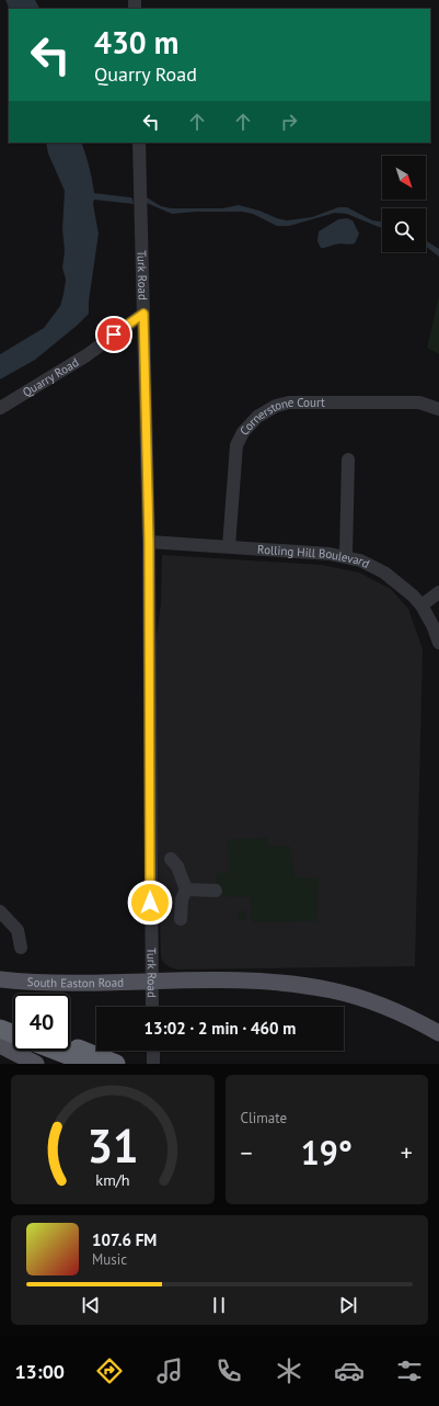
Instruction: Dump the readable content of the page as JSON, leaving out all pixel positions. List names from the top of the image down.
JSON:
{
  "streets": {
    "main road": ["South Easton Road"],
    "street": [
      "Turk Road",
      "Quarry Road",
      "Cornerstone Court",
      "Rolling Hill Boulevard"
    ]
  },
  "crossings": [
    ["Turk Road", "Quarry Road"],
    ["Turk Road", "Rolling Hill Boulevard"],
    ["Turk Road", "South Easton Road"],
    ["Cornerstone Court", "Rolling Hill Boulevard"]
  ],
  "north": "bottom right",
  "page": {
    "turn": ["430 m", "Quarry Road"],
    "limit": "40",
    "trip": "13:02 · 2 min · 460 m",
    "tile": "Climate",
    "heat": ["−", "19°", "+"],
    "song": ["107.6 FM", "Music"],
    "tabs": "13:00",
    "gauge": ["31", "km/h"]
  }
}
